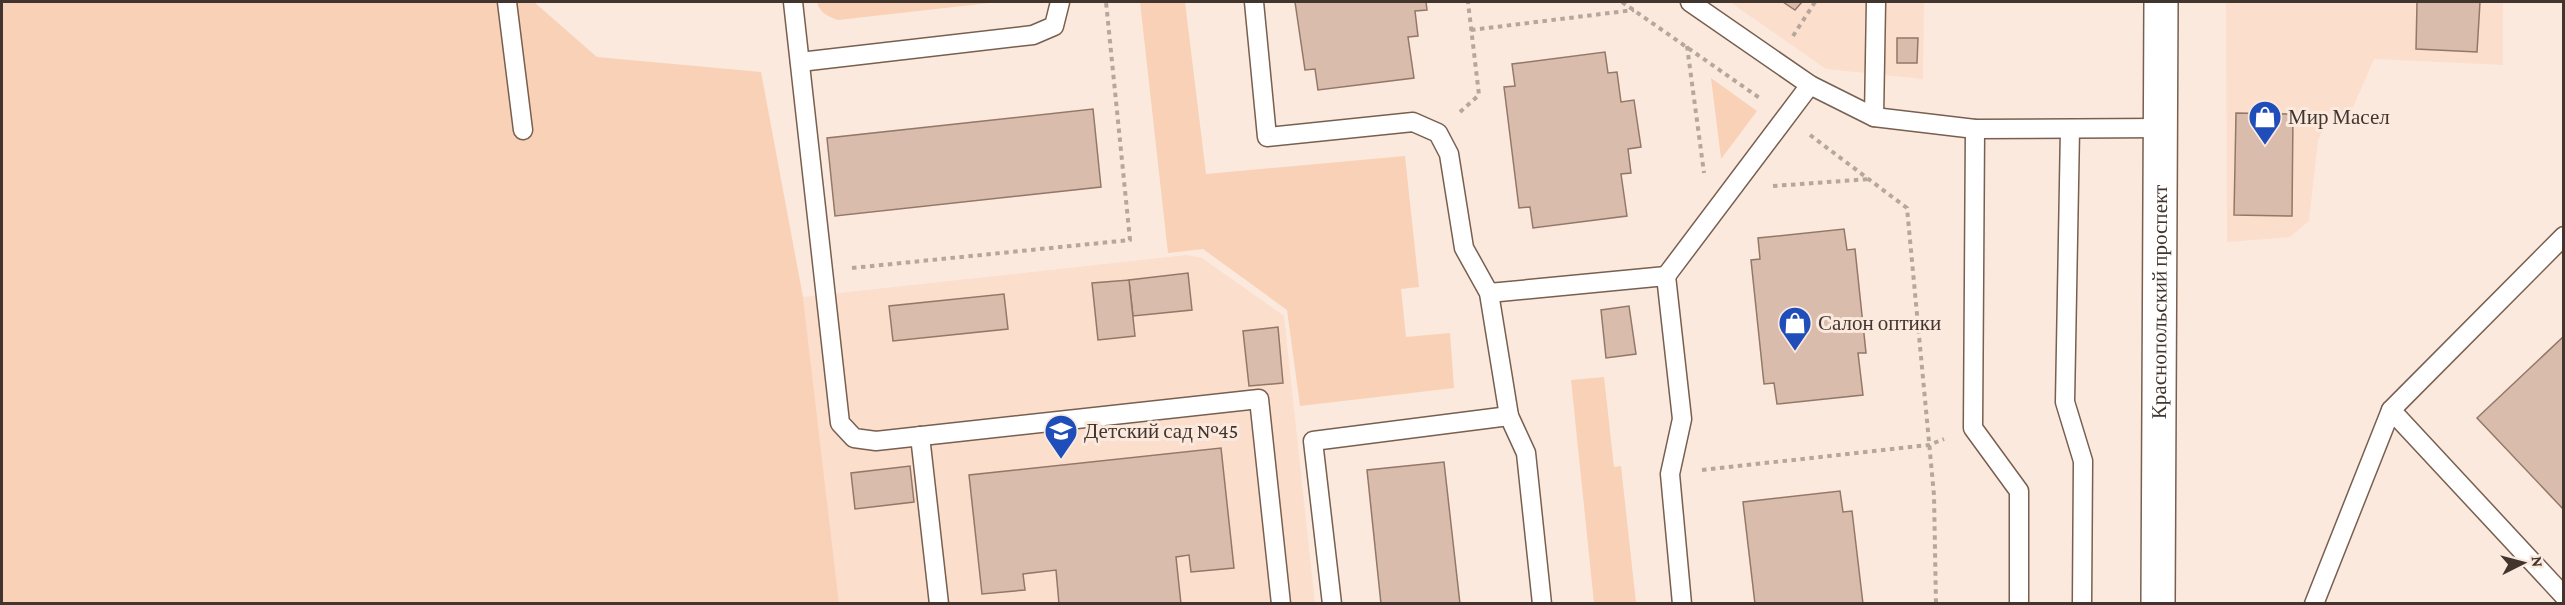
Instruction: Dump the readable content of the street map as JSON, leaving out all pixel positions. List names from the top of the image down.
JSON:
{
  "streets": {
    "street": ["Краснопольский проспект"]
  },
  "places": {
    "shop": ["Мир Масел", "Салон оптики"],
    "school or university": ["Детский сад №45"]
  },
  "north": "right"
}
